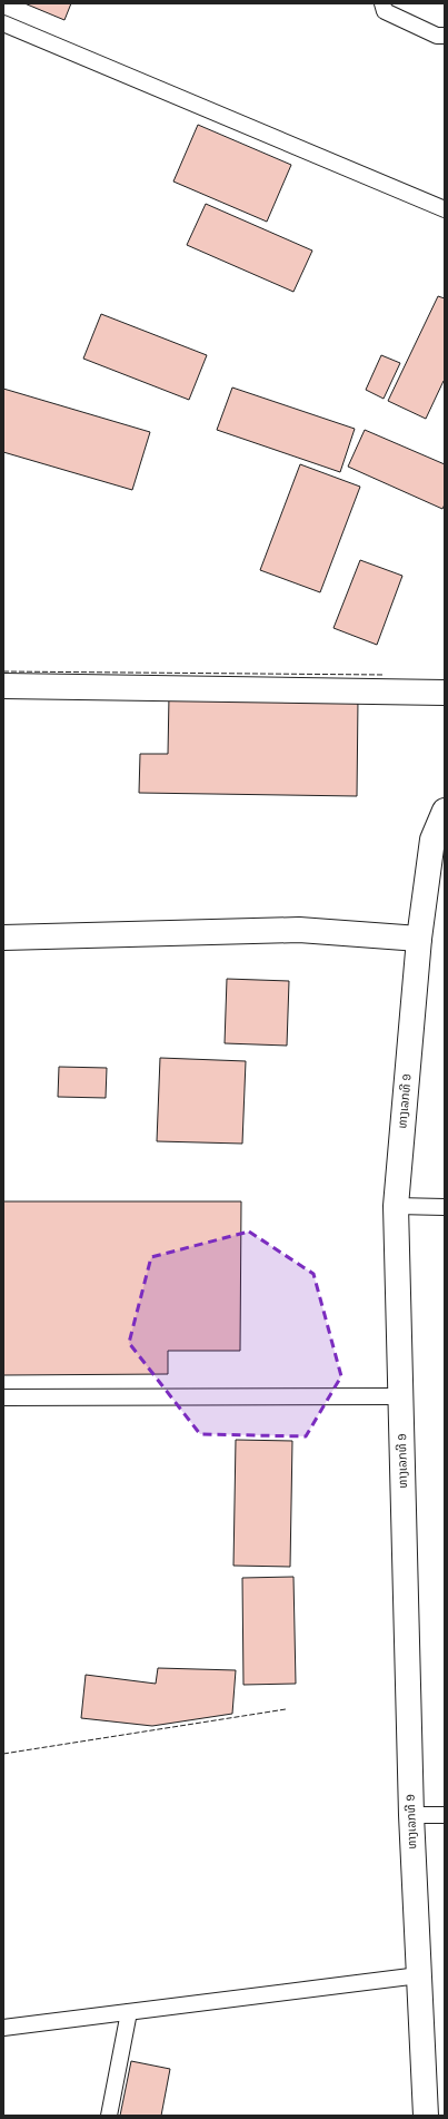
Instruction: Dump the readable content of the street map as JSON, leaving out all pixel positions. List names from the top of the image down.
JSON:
{
  "streets": {
    "main road": ["ທາງເລກທີ 9"]
  }
}
